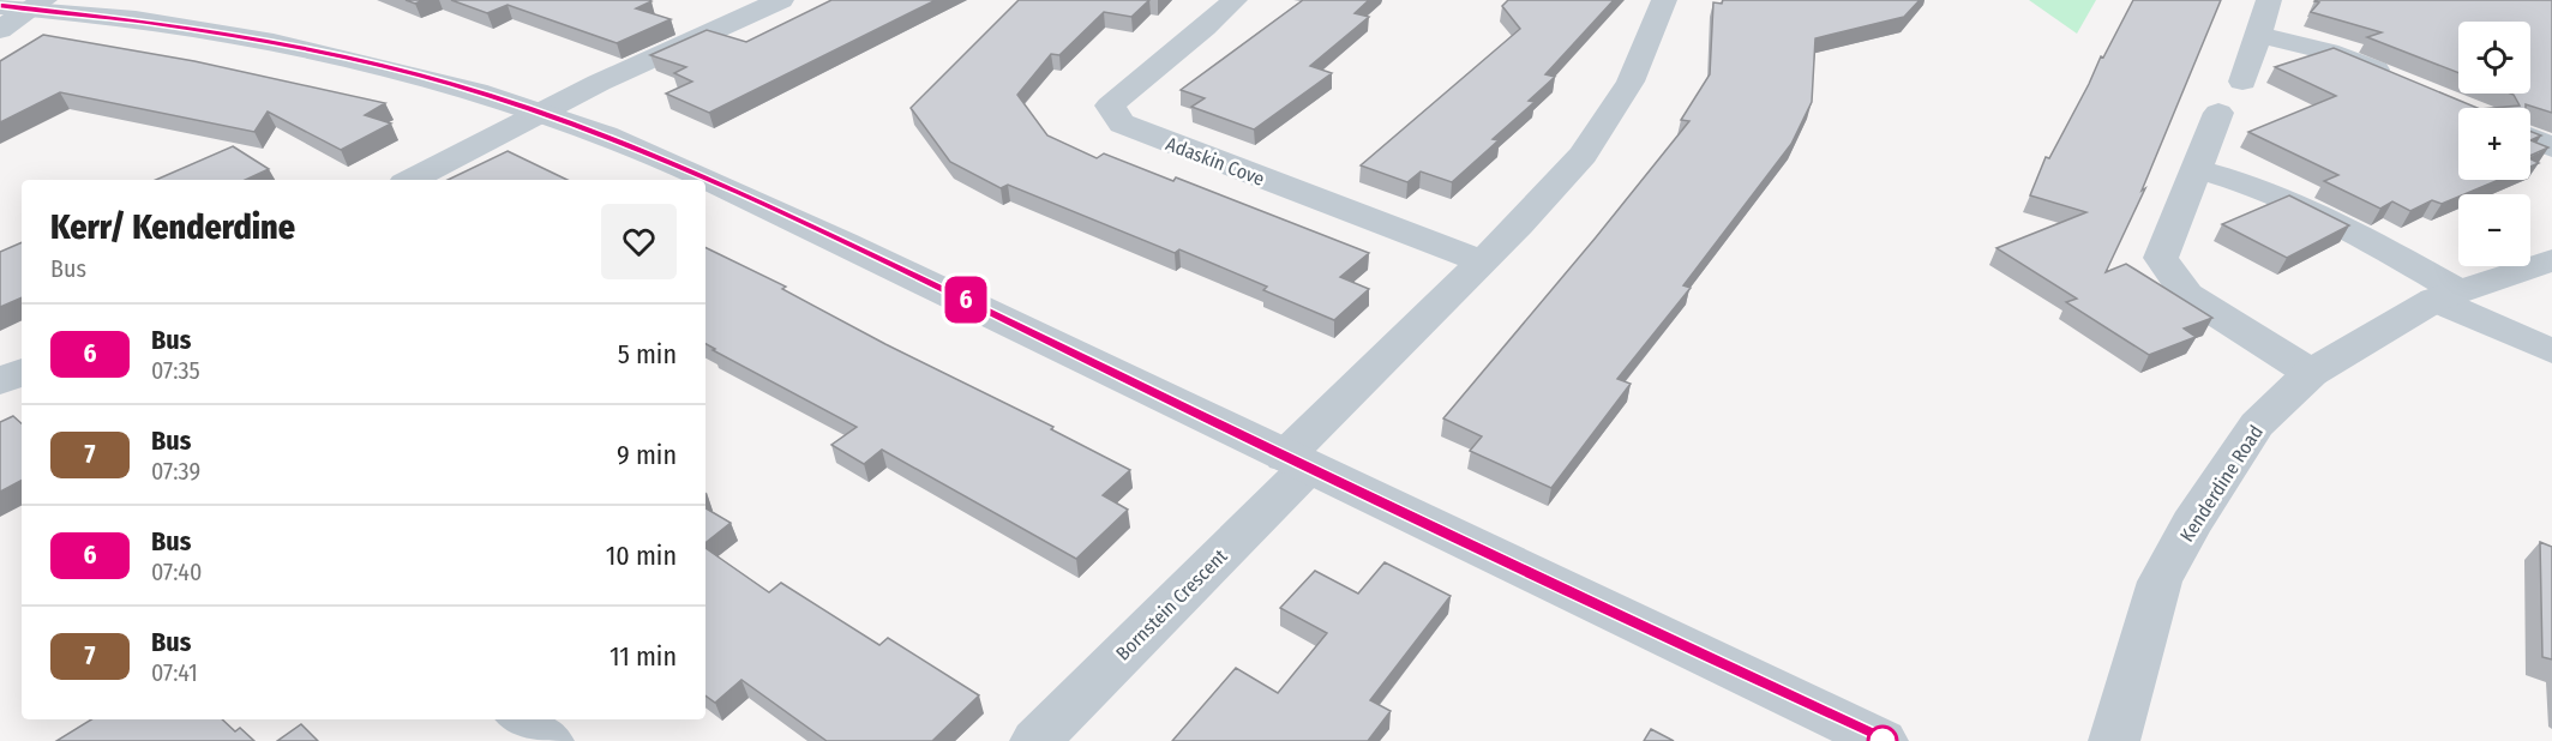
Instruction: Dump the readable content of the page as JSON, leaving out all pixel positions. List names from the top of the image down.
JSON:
{
  "streets": {
    "street": ["Adaskin Cove", "Kenderdine Road", "Bornstein Crescent"]
  },
  "lines": ["bus line 6"],
  "page": {
    "on_map": "6",
    "map_buttons": ["+", "−"],
    "heading": ["Kerr/ Kenderdine", "Bus"],
    "list": [
      {
        "mark": "6",
        "name": "Bus",
        "note": "07:35",
        "value": "5 min"
      },
      {
        "mark": "7",
        "name": "Bus",
        "note": "07:39",
        "value": "9 min"
      },
      {
        "mark": "6",
        "name": "Bus",
        "note": "07:40",
        "value": "10 min"
      },
      {
        "mark": "7",
        "name": "Bus",
        "note": "07:41",
        "value": "11 min"
      }
    ]
  }
}
